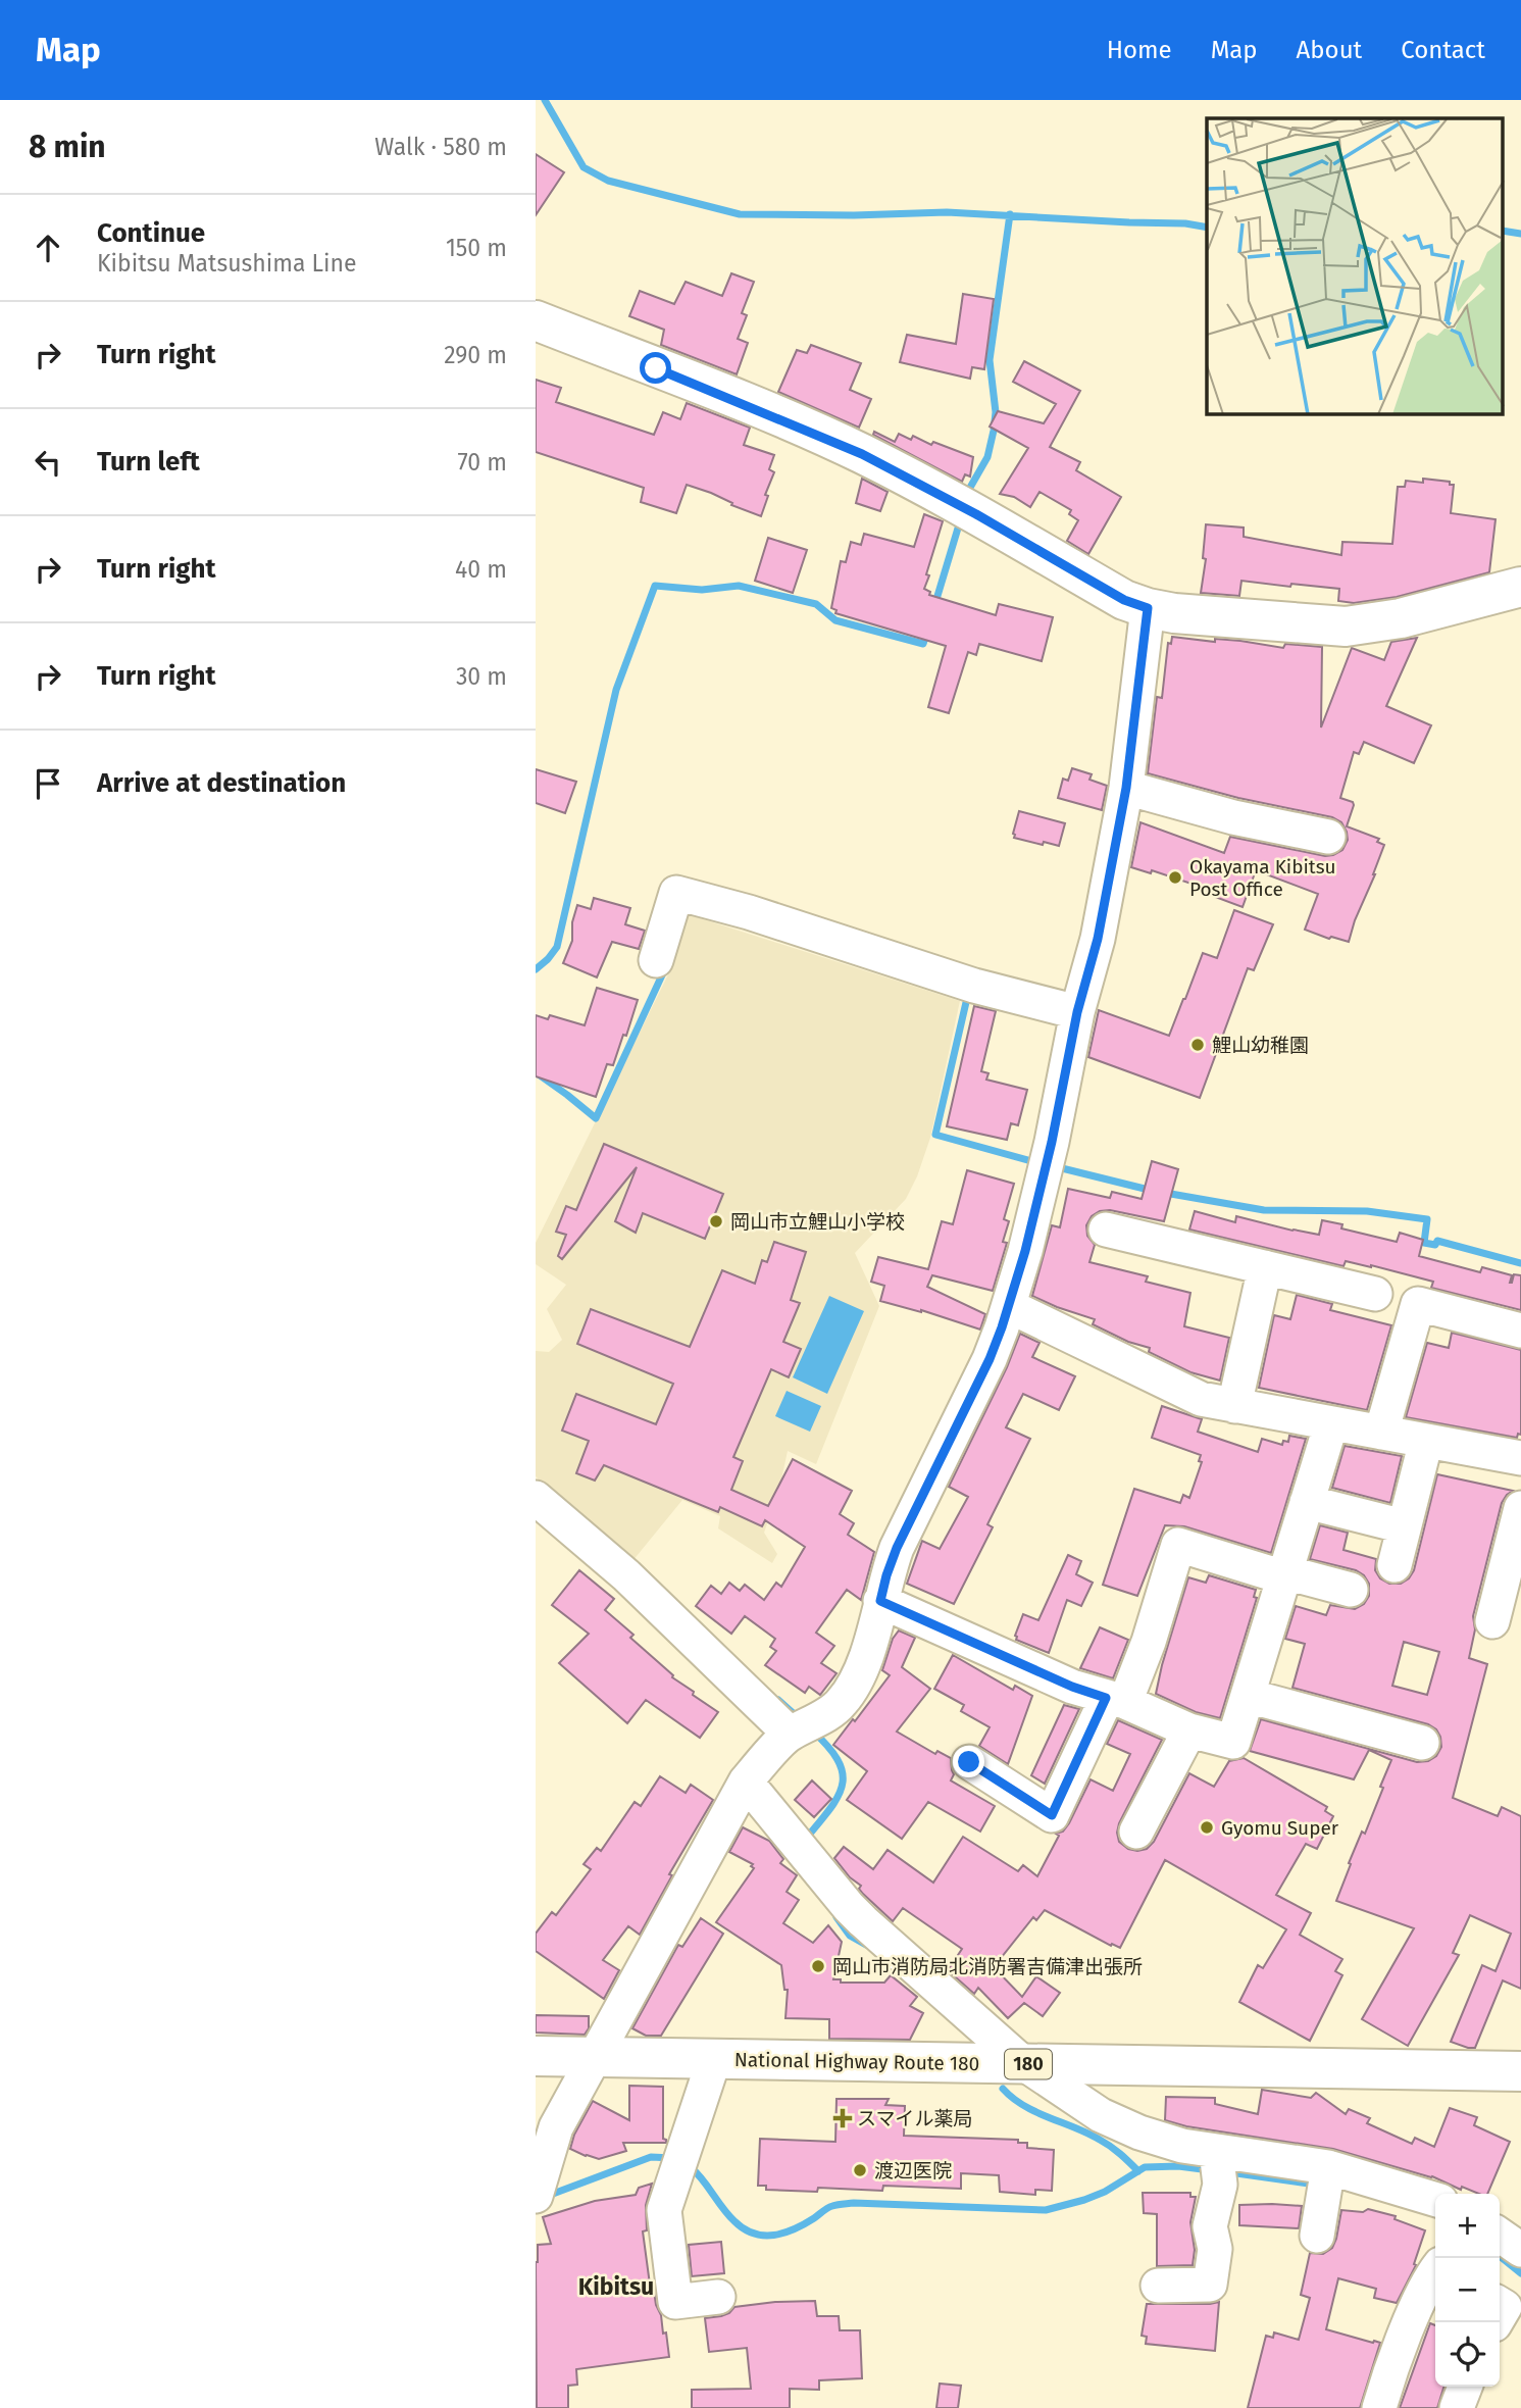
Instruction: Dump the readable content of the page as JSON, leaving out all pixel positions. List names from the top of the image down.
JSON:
{
  "streets": {
    "main road": ["National Highway Route 180", "180"]
  },
  "districts": ["Kibitsu"],
  "places": {
    "other": [
      "Okayama Kibitsu Post Office",
      "鯉山幼稚園",
      "岡山市立鯉山小学校",
      "Gyomu Super",
      "岡山市消防局北消防署吉備津出張所",
      "渡辺医院"
    ],
    "health": ["スマイル薬局"]
  },
  "page": {
    "header": "Map",
    "nav": [
      "Home",
      "Map",
      "About",
      "Contact"
    ],
    "heading": ["8 min", "Walk · 580 m"],
    "list": [
      ["Continue", "Kibitsu Matsushima Line", "150 m"],
      ["Turn right", "290 m"],
      ["Turn left", "70 m"],
      ["Turn right", "40 m"],
      ["Turn right", "30 m"],
      "Arrive at destination"
    ],
    "map_buttons": ["+", "−"]
  }
}
